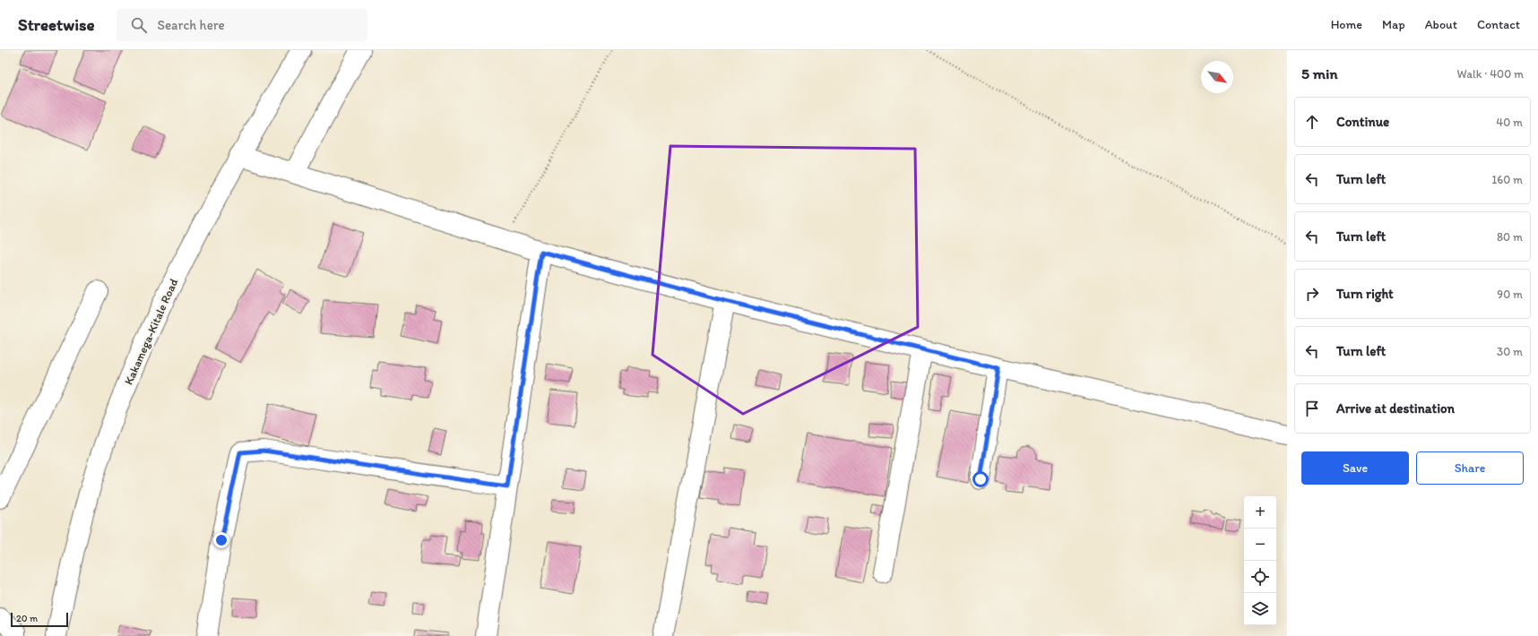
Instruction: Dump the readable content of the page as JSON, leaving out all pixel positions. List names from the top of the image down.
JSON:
{
  "streets": {
    "main road": ["Kakamega-Kitale Road"]
  },
  "scale_bar": "20 m",
  "north": "bottom right",
  "page": {
    "header": "Streetwise",
    "search": "Search here",
    "nav": [
      "Home",
      "Map",
      "About",
      "Contact"
    ],
    "heading": ["5 min", "Walk · 400 m"],
    "list": [
      ["Continue", "40 m"],
      ["Turn left", "160 m"],
      ["Turn left", "80 m"],
      ["Turn right", "90 m"],
      ["Turn left", "30 m"],
      "Arrive at destination"
    ],
    "buttons": ["Save", "Share"],
    "map_buttons": ["+", "−"],
    "scale": "20 m"
  }
}
